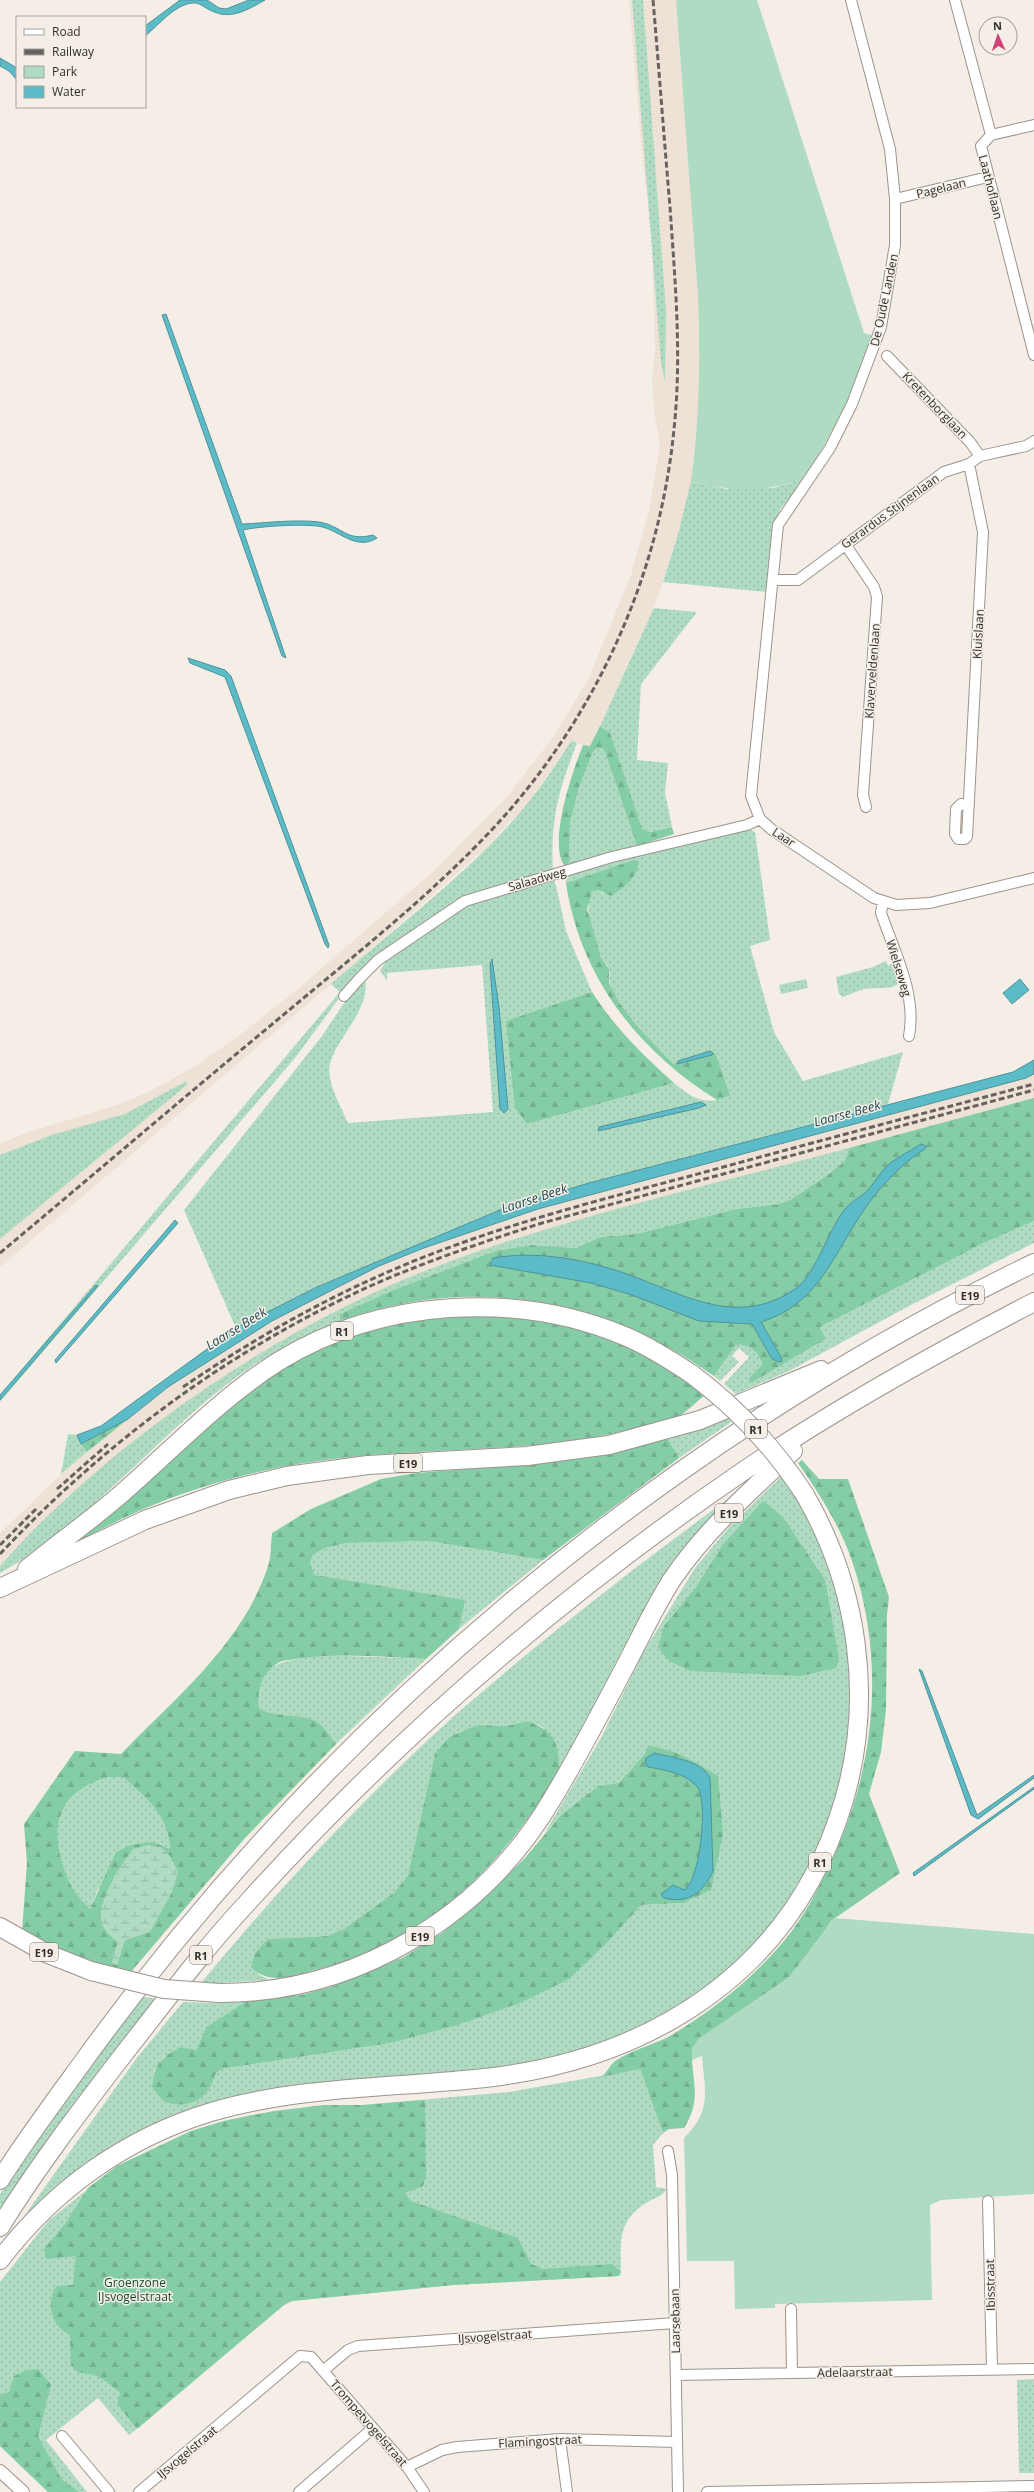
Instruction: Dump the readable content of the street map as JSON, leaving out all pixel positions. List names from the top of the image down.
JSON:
{
  "streets": {
    "highway": ["E19", "R1"],
    "street": [
      "Laathoflaan",
      "Pagelaan",
      "De Oude Landen",
      "Kretenborglaan",
      "Gerardus Stijnenlaan",
      "Kluislaan",
      "Klaverveldenlaan",
      "Laar",
      "Salaadweg",
      "Wielseweg",
      "Ibisstraat",
      "Laarsebaan",
      "IJsvogelstraat",
      "Adelaarstraat",
      "Trompetvogelstraat",
      "Flamingostraat"
    ]
  },
  "crossings": [
    ["Laathoflaan", "Pagelaan"],
    ["Pagelaan", "De Oude Landen"],
    ["De Oude Landen", "Gerardus Stijnenlaan"],
    ["De Oude Landen", "Laar"],
    ["Kretenborglaan", "Gerardus Stijnenlaan"],
    ["Gerardus Stijnenlaan", "Kluislaan"],
    ["Gerardus Stijnenlaan", "Klaverveldenlaan"],
    ["Gerardus Stijnenlaan", "Laar"],
    ["Laar", "Salaadweg"],
    ["Laar", "Wielseweg"],
    ["E19", "R1"],
    ["Ibisstraat", "Adelaarstraat"],
    ["Laarsebaan", "IJsvogelstraat"],
    ["Laarsebaan", "Adelaarstraat"],
    ["Laarsebaan", "Flamingostraat"],
    ["IJsvogelstraat", "Trompetvogelstraat"],
    ["Trompetvogelstraat", "Flamingostraat"]
  ],
  "water": ["Laarse Beek"],
  "parks": ["Groenzone IJsvogelstraat"],
  "legend": [
    "Road",
    "Railway",
    "Park",
    "Water"
  ],
  "north": "top"
}
